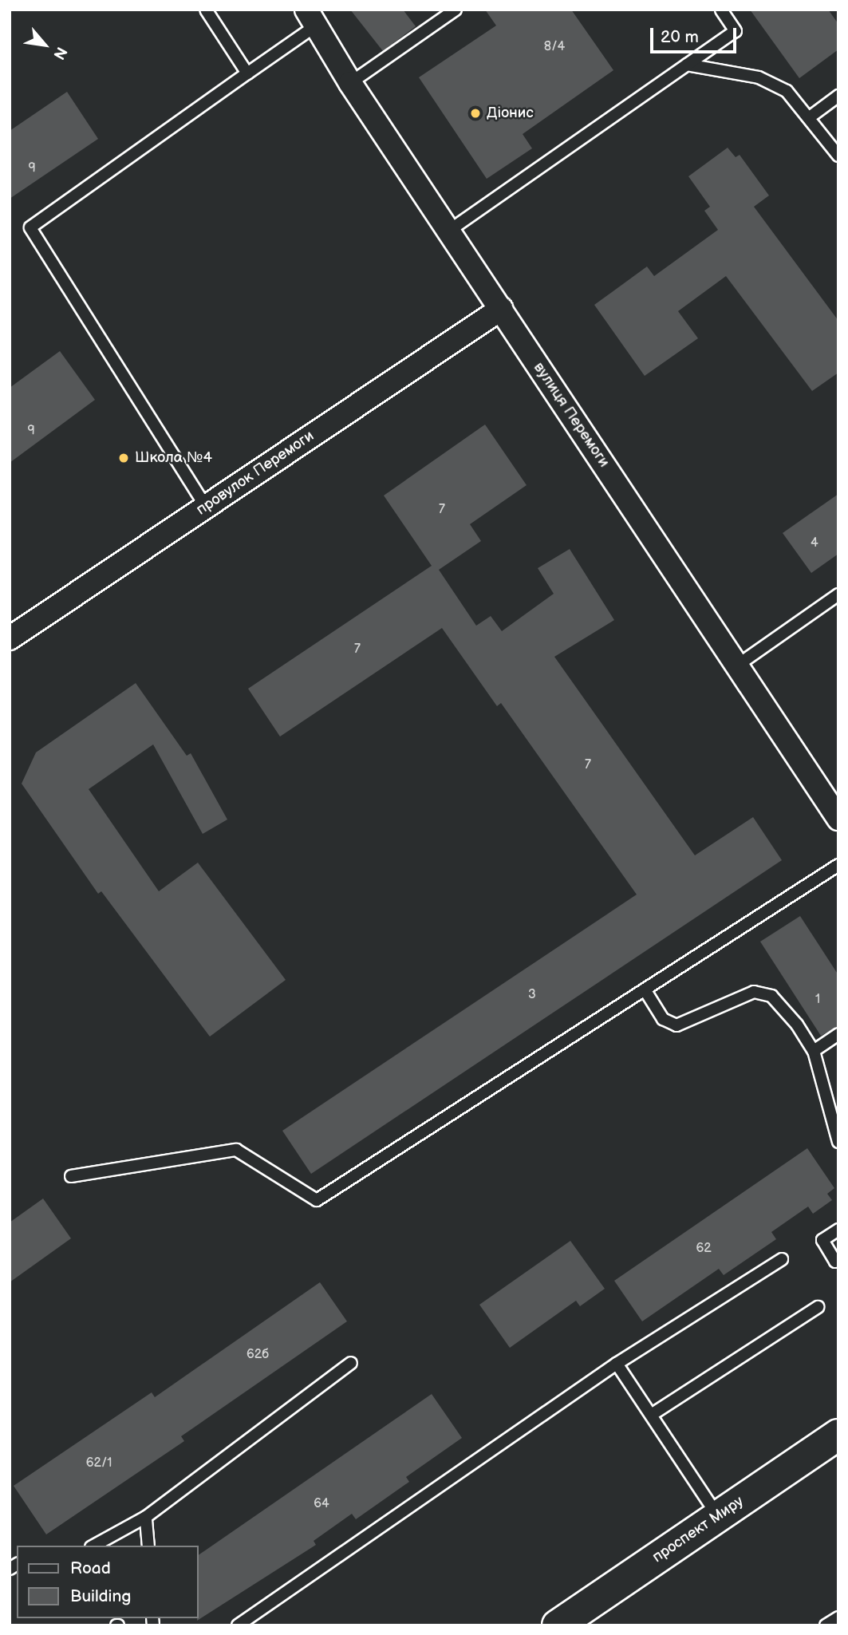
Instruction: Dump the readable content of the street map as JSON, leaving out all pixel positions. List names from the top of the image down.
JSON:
{
  "streets": {
    "main road": ["проспект Миру"],
    "street": ["вулиця Перемоги", "провулок Перемоги"]
  },
  "crossings": [
    ["вулиця Перемоги", "провулок Перемоги"]
  ],
  "places": ["Діонис", "Школа №4"],
  "house_numbers": [
    "8/4",
    "9",
    "9",
    "7",
    "4",
    "7",
    "7",
    "3",
    "1",
    "62",
    "62б",
    "62/1",
    "64"
  ],
  "legend": ["Road", "Building"],
  "scale_bar": "20 m",
  "north": "bottom right"
}
